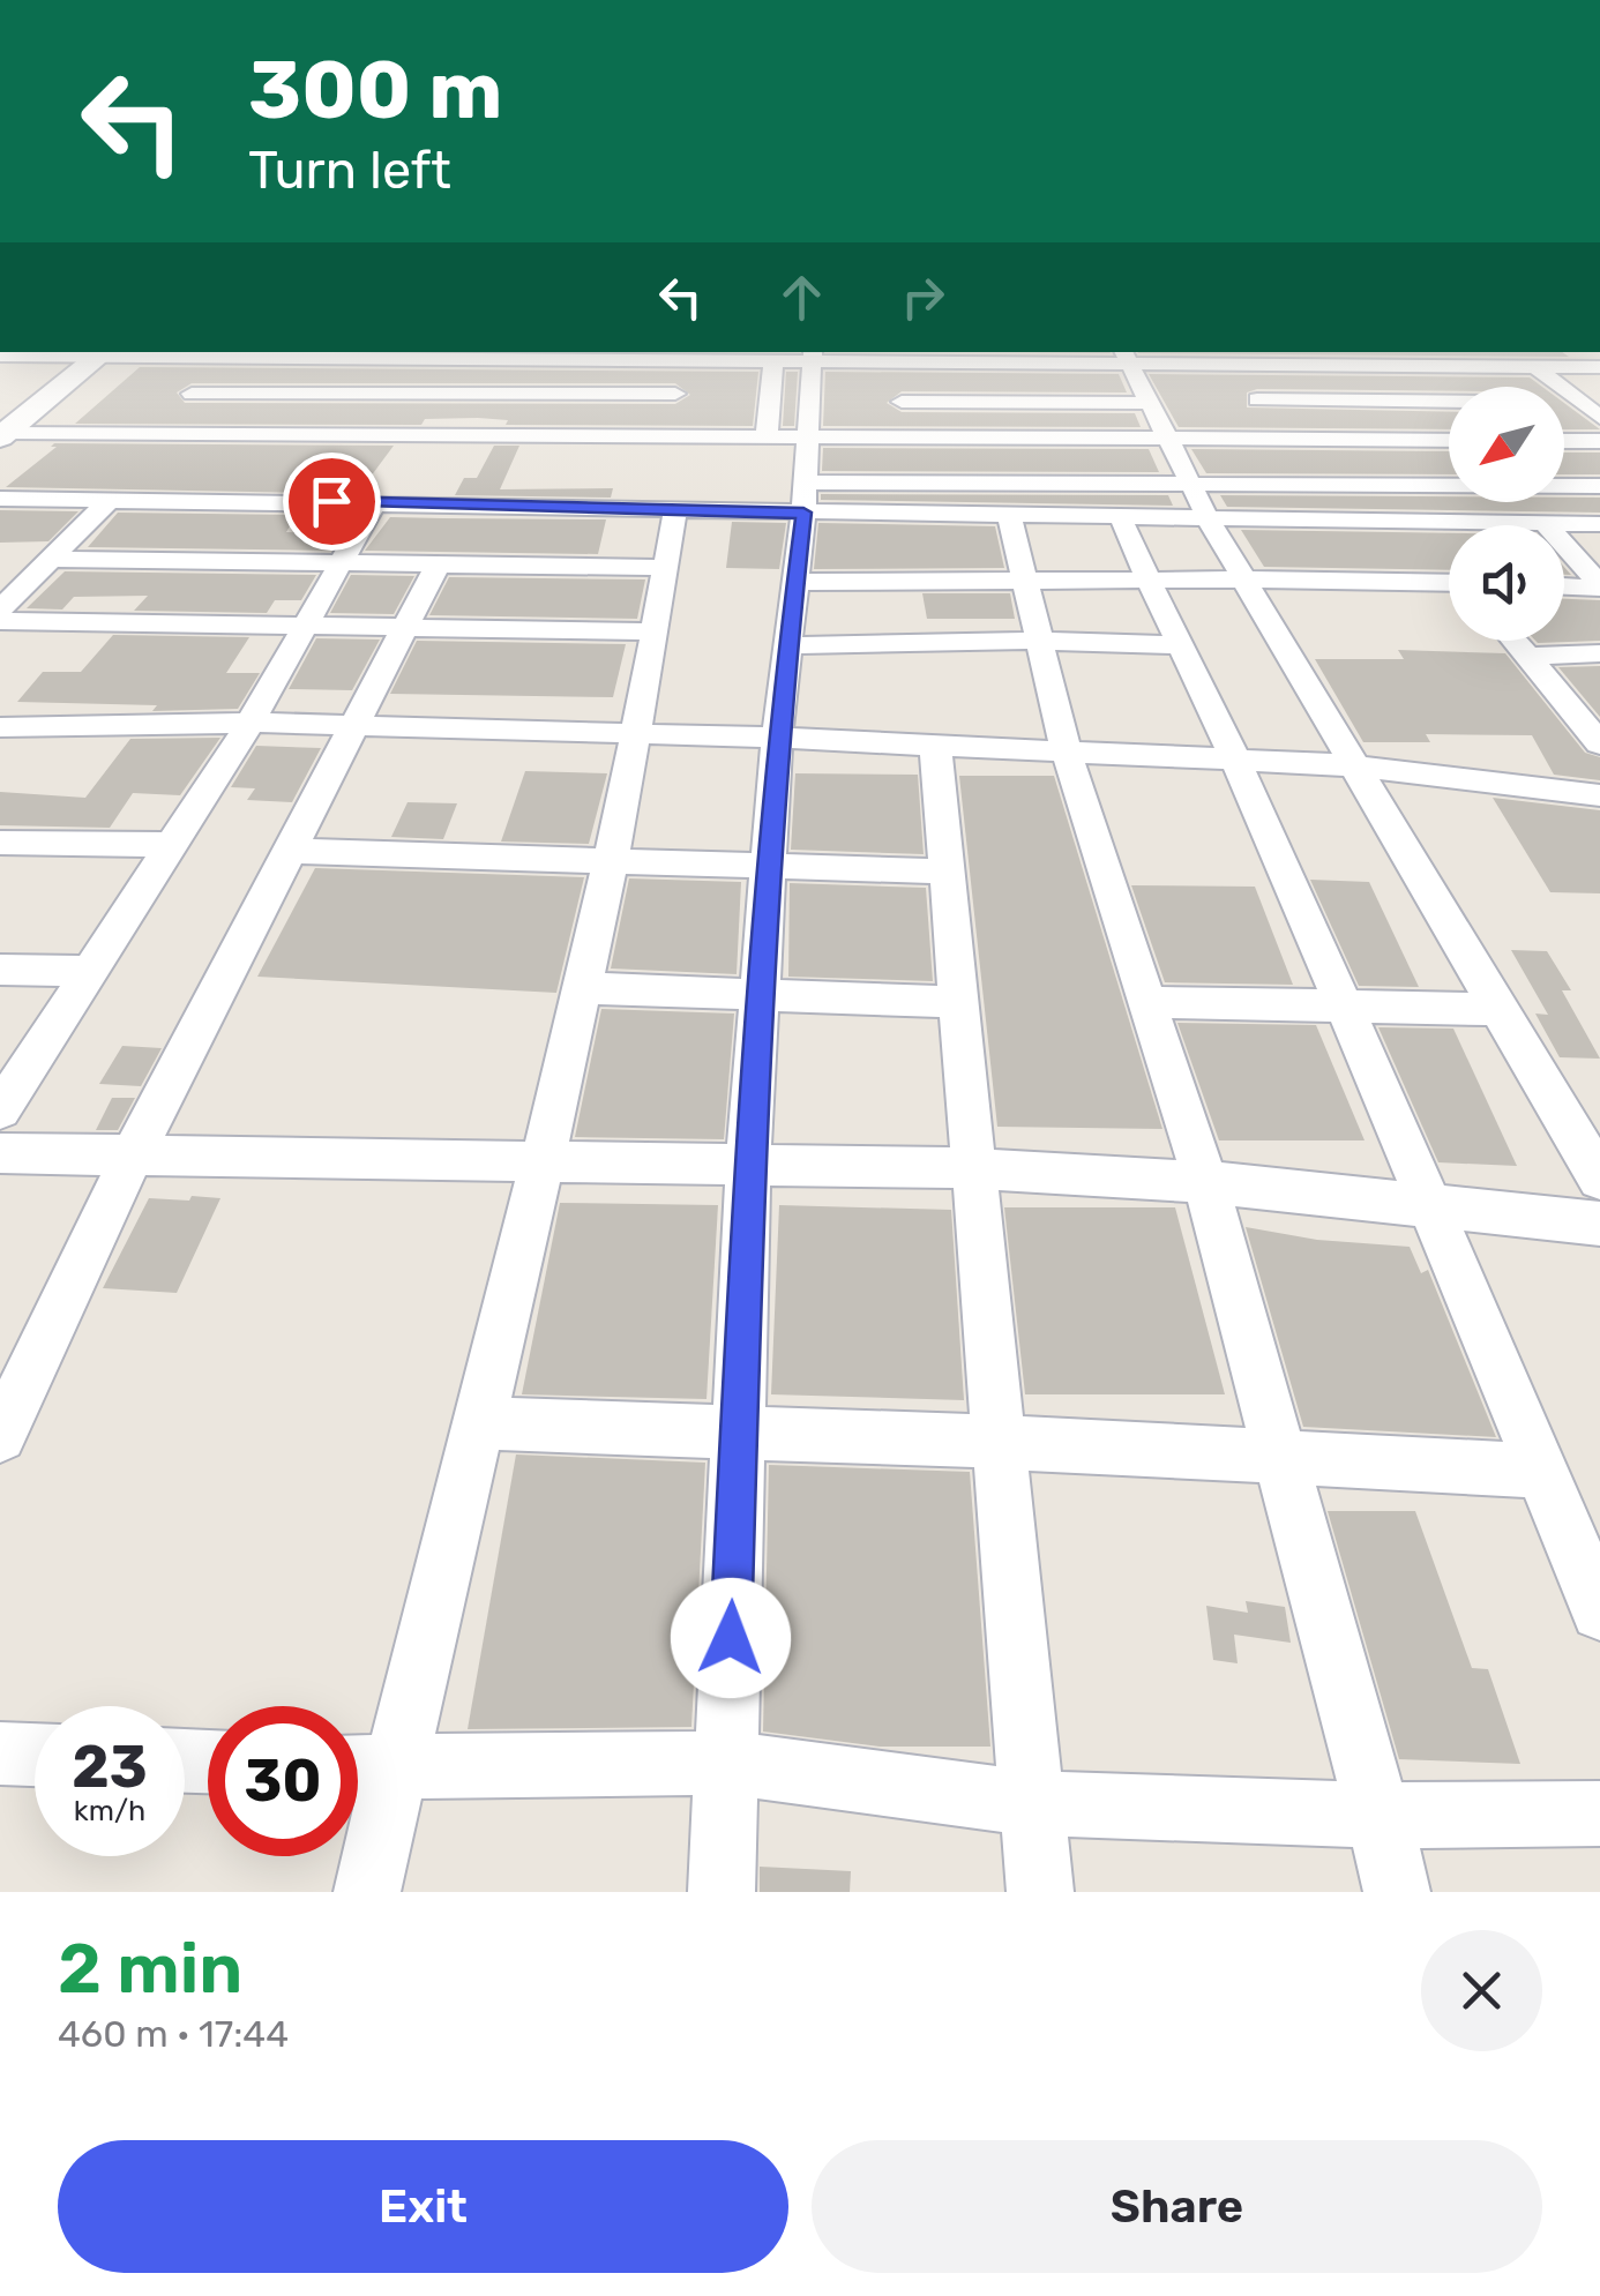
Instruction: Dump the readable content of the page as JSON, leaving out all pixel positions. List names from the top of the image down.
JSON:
{
  "north": "bottom left",
  "page": {
    "turn": ["300 m", "Turn left"],
    "speed": "23 km/h",
    "limit": "30",
    "heading": ["2 min", "460 m · 17:44"],
    "buttons": ["Exit", "Share"]
  }
}
